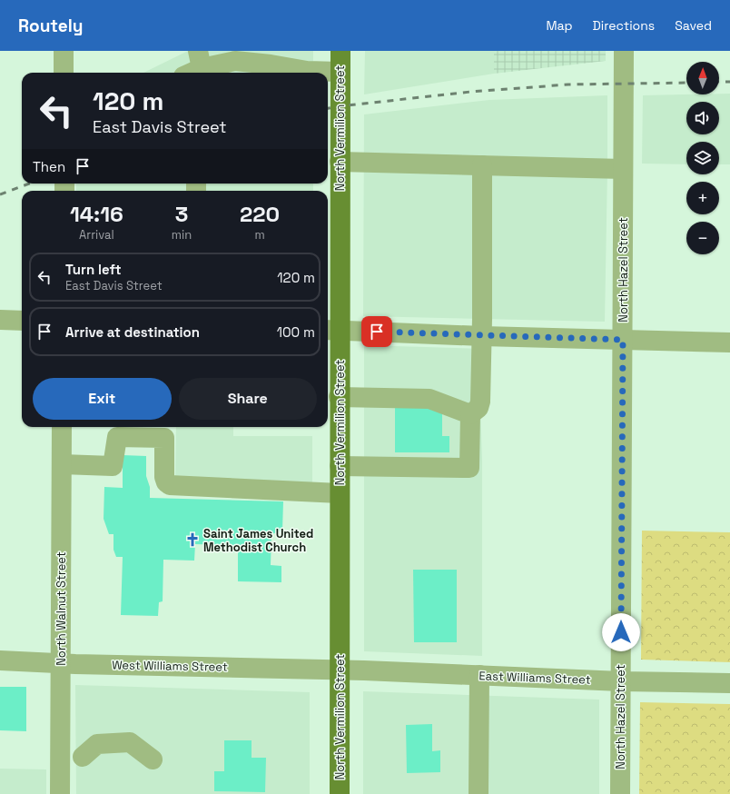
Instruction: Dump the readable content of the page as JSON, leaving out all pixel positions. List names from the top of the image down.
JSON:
{
  "streets": {
    "main road": ["North Vermilion Street"],
    "street": [
      "North Hazel Street",
      "North Walnut Street",
      "West Williams Street",
      "East Williams Street"
    ]
  },
  "crossings": [
    ["North Vermilion Street", "West Williams Street"],
    ["North Vermilion Street", "East Williams Street"],
    ["North Hazel Street", "East Williams Street"],
    ["North Walnut Street", "West Williams Street"],
    ["West Williams Street", "East Williams Street"]
  ],
  "places": {
    "church": ["Saint James United Methodist Church"]
  },
  "north": "top",
  "page": {
    "header": "Routely",
    "nav": ["Map", "Directions", "Saved"],
    "map_buttons": ["+", "−"],
    "turn": ["120 m", "East Davis Street"],
    "then": "Then",
    "eta": [
      "14:16",
      "Arrival",
      "3",
      "min",
      "220",
      "m"
    ],
    "list": [
      {
        "name": "Turn left",
        "note": "East Davis Street",
        "value": "120 m"
      },
      {
        "name": "Arrive at destination",
        "value": "100 m"
      }
    ],
    "buttons": ["Exit", "Share"]
  }
}
